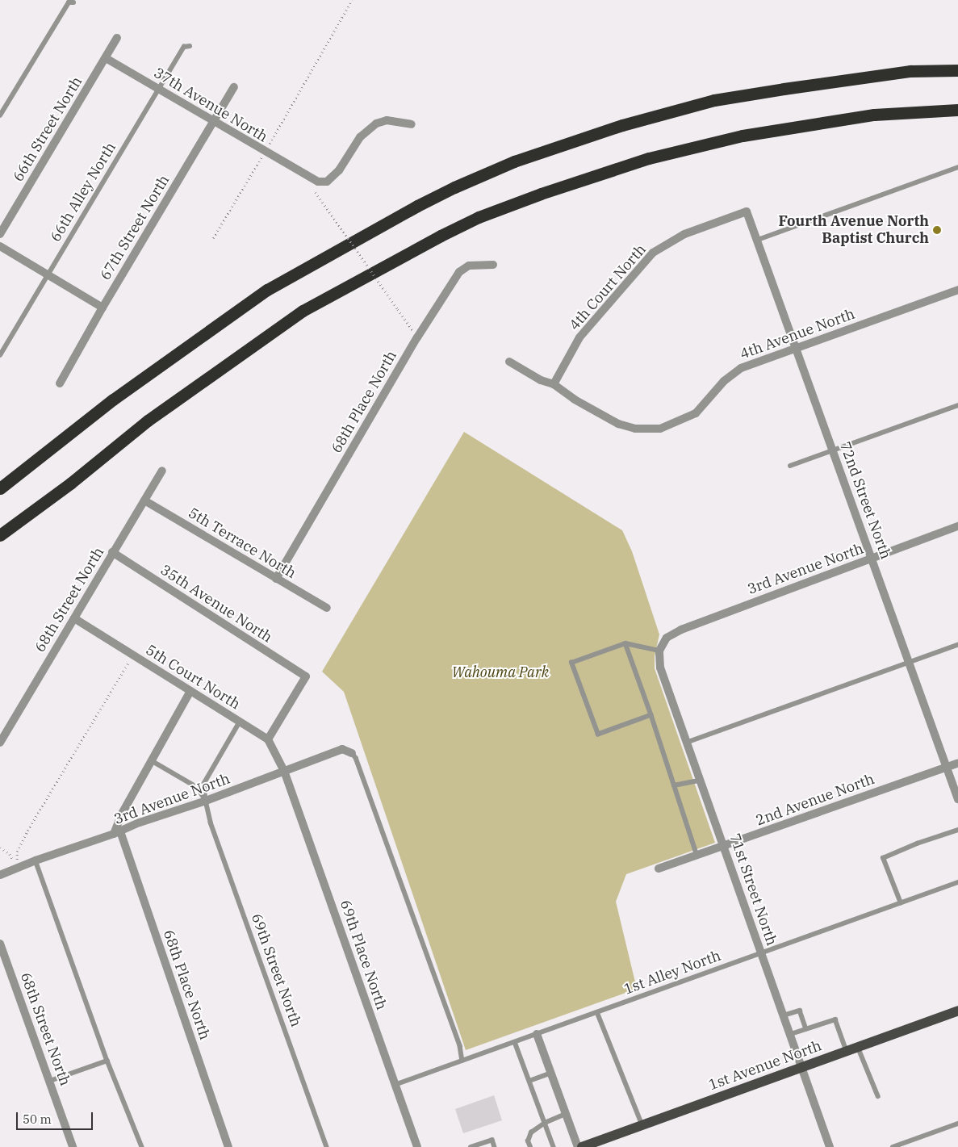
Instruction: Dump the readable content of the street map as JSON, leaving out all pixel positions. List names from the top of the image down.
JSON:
{
  "streets": {
    "main road": ["1st Avenue North"],
    "street": [
      "37th Avenue North",
      "66th Street North",
      "67th Street North",
      "4th Court North",
      "4th Avenue North",
      "68th Place North",
      "72nd Street North",
      "5th Terrace North",
      "3rd Avenue North",
      "68th Street North",
      "35th Avenue North",
      "5th Court North",
      "2nd Avenue North",
      "71st Street North",
      "69th Place North"
    ],
    "lane": ["66th Alley North", "69th Street North", "1st Alley North"]
  },
  "crossings": [
    ["37th Avenue North", "66th Street North"],
    ["37th Avenue North", "66th Alley North"],
    ["37th Avenue North", "67th Street North"],
    ["4th Court North", "4th Avenue North"],
    ["4th Court North", "72nd Street North"],
    ["4th Avenue North", "72nd Street North"],
    ["68th Place North", "5th Terrace North"],
    ["68th Place North", "3rd Avenue North"],
    ["72nd Street North", "3rd Avenue North"],
    ["72nd Street North", "2nd Avenue North"],
    ["5th Terrace North", "68th Street North"],
    ["3rd Avenue North", "71st Street North"],
    ["3rd Avenue North", "69th Place North"],
    ["3rd Avenue North", "69th Street North"],
    ["68th Street North", "35th Avenue North"],
    ["68th Street North", "5th Court North"],
    ["35th Avenue North", "5th Court North"],
    ["2nd Avenue North", "71st Street North"],
    ["71st Street North", "1st Alley North"],
    ["71st Street North", "1st Avenue North"],
    ["69th Place North", "1st Alley North"]
  ],
  "parks": ["Wahouma Park"],
  "places": ["Fourth Avenue North Baptist Church"],
  "scale_bar": "50 m"
}
